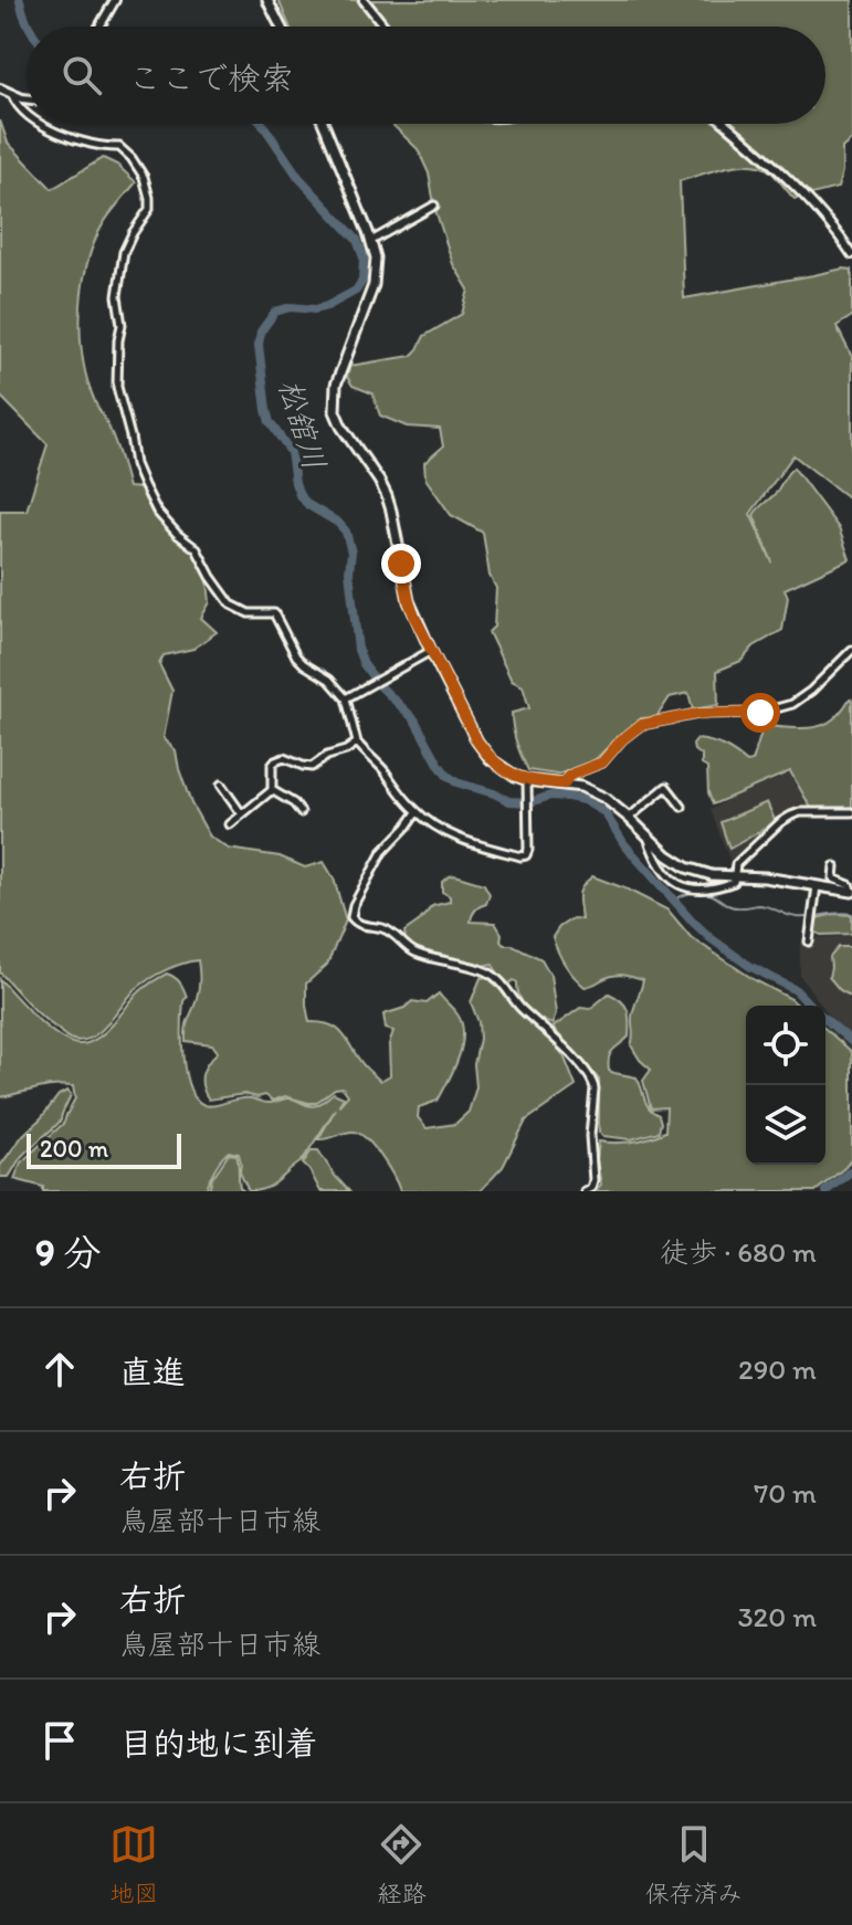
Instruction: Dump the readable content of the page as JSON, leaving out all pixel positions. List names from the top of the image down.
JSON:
{
  "water": ["松舘川"],
  "scale_bar": "200 m",
  "page": {
    "search": "ここで検索",
    "scale": "200 m",
    "heading": ["9 分", "徒歩 · 680 m"],
    "list": [
      ["直進", "290 m"],
      ["右折", "鳥屋部十日市線", "70 m"],
      ["右折", "鳥屋部十日市線", "320 m"],
      "目的地に到着"
    ],
    "nav": ["地図", "経路", "保存済み"]
  }
}
